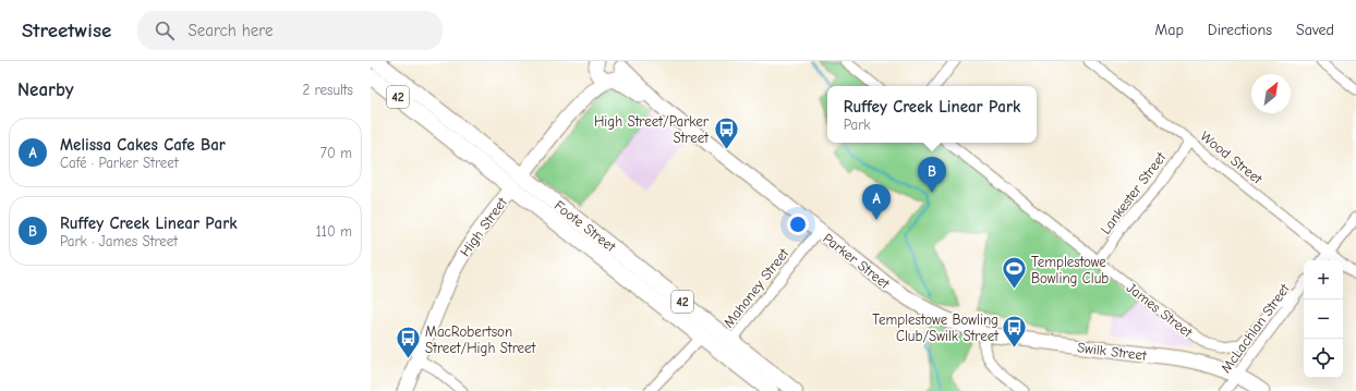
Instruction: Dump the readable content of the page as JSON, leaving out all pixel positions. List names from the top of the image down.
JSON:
{
  "streets": {
    "main road": [
      "42",
      "Foote Street",
      "High Street",
      "Parker Street",
      "Swilk Street"
    ],
    "street": [
      "Wood Street",
      "Lankester Street",
      "Mahoney Street",
      "James Street",
      "McLachlan Street"
    ]
  },
  "crossings": [
    ["Wood Street", "Lankester Street"],
    ["Lankester Street", "James Street"],
    ["Foote Street", "High Street"],
    ["Foote Street", "Mahoney Street"],
    ["High Street", "Parker Street"],
    ["Parker Street", "Mahoney Street"],
    ["Parker Street", "Swilk Street"],
    ["James Street", "McLachlan Street"],
    ["McLachlan Street", "Swilk Street"]
  ],
  "places": {
    "bus stop": ["High Street/Parker Street", "Templestowe Bowling Club/Swilk Street", "MacRobertson Street/High Street"],
    "sports": ["Templestowe Bowling Club"]
  },
  "north": "top right",
  "page": {
    "header": "Streetwise",
    "search": "Search here",
    "nav": ["Map", "Directions", "Saved"],
    "heading": ["Nearby", "2 results"],
    "popup": ["Ruffey Creek Linear Park", "Park"],
    "list": [
      {
        "mark": "A",
        "name": "Melissa Cakes Cafe Bar",
        "note": "Café · Parker Street",
        "value": "70 m"
      },
      {
        "mark": "B",
        "name": "Ruffey Creek Linear Park",
        "note": "Park · James Street",
        "value": "110 m"
      }
    ],
    "pins": ["B", "A"],
    "map_buttons": ["+", "−"]
  }
}
